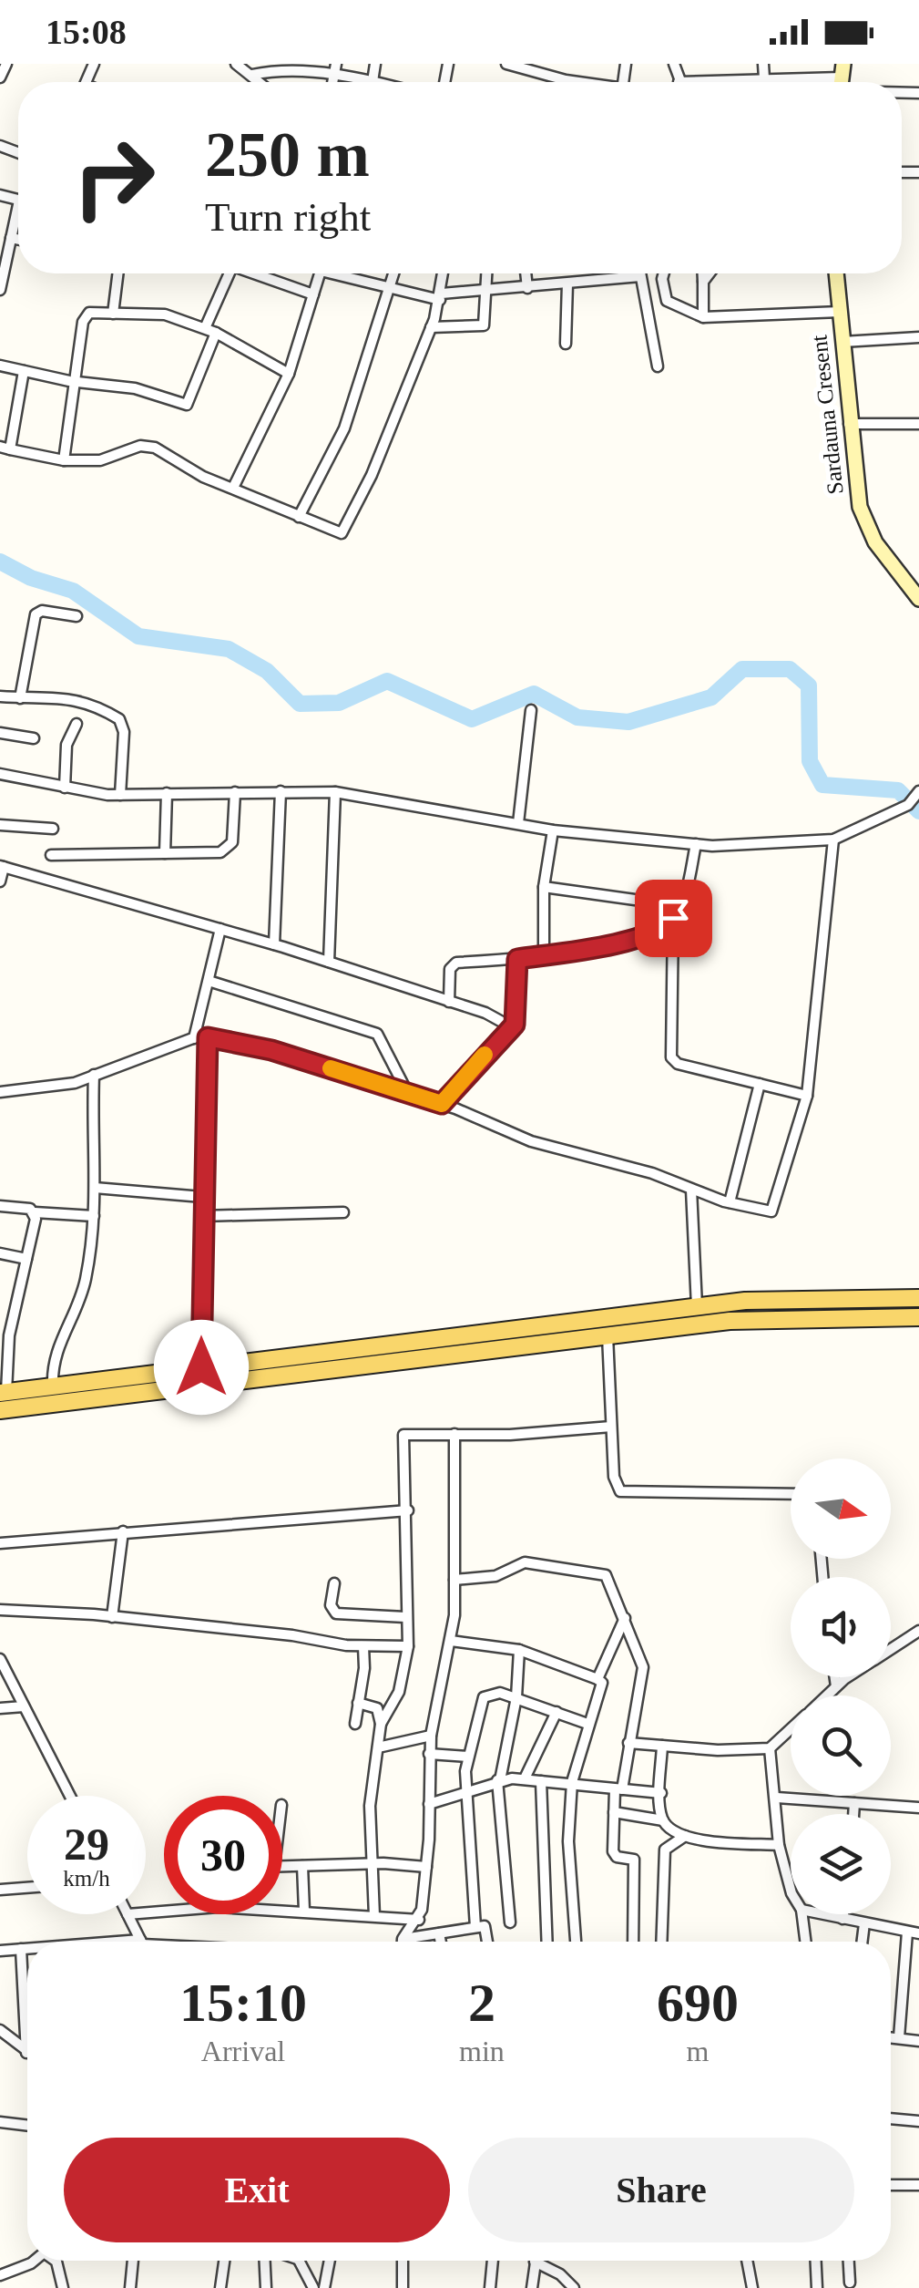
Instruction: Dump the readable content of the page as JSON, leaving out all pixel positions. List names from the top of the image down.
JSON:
{
  "streets": {
    "street": ["Sardauna Cresent"]
  },
  "north": "right",
  "page": {
    "status": "15:08",
    "turn": ["250 m", "Turn right"],
    "speed": "29 km/h",
    "limit": "30",
    "eta": [
      "15:10",
      "Arrival",
      "2",
      "min",
      "690",
      "m"
    ],
    "buttons": ["Exit", "Share"]
  }
}
